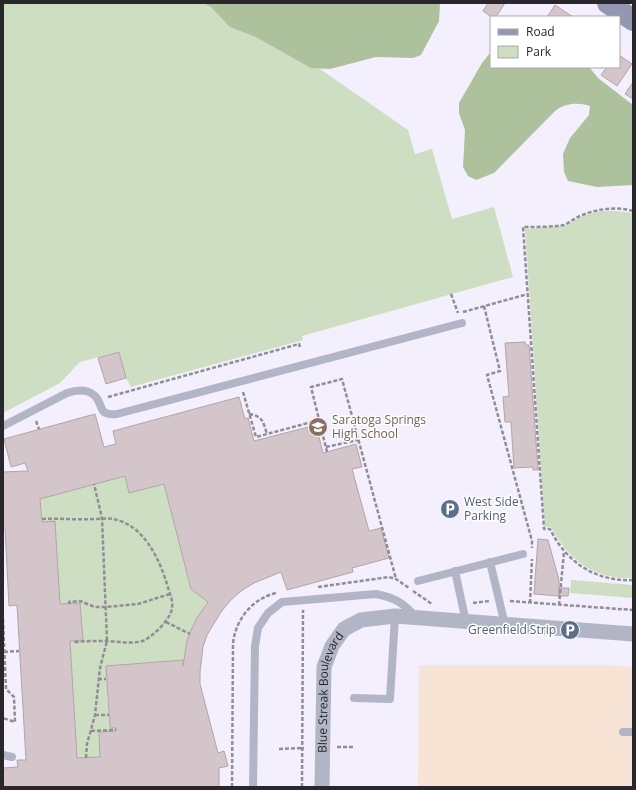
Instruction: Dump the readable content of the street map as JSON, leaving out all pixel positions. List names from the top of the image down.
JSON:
{
  "streets": {
    "street": ["Blue Streak Boulevard"]
  },
  "places": {
    "school or university": ["Saratoga Springs High School"],
    "parking": ["West Side Parking", "Greenfield Strip"]
  },
  "legend": ["Road", "Park"]
}
